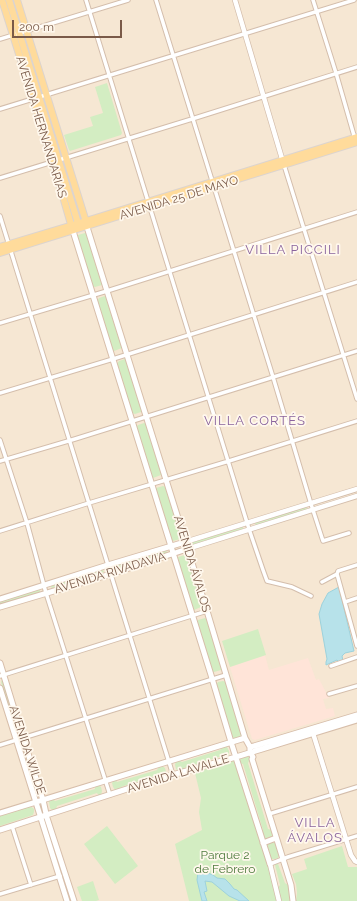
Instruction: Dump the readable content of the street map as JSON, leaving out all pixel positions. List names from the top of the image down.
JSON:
{
  "streets": {
    "main road": [
      "AVENIDA HERNANDARIAS",
      "AVENIDA 25 DE MAYO",
      "AVENIDA ÁVALOS",
      "AVENIDA RIVADAVIA",
      "AVENIDA WILDE",
      "AVENIDA LAVALLE"
    ]
  },
  "crossings": [
    ["AVENIDA HERNANDARIAS", "AVENIDA 25 DE MAYO"],
    ["AVENIDA HERNANDARIAS", "AVENIDA ÁVALOS"],
    ["AVENIDA 25 DE MAYO", "AVENIDA ÁVALOS"],
    ["AVENIDA ÁVALOS", "AVENIDA RIVADAVIA"],
    ["AVENIDA ÁVALOS", "AVENIDA LAVALLE"],
    ["AVENIDA WILDE", "AVENIDA LAVALLE"]
  ],
  "districts": ["VILLA PICCILI", "VILLA CORTÉS", "VILLA ÁVALOS"],
  "parks": ["Parque 2 de Febrero"],
  "scale_bar": "200 m"
}
